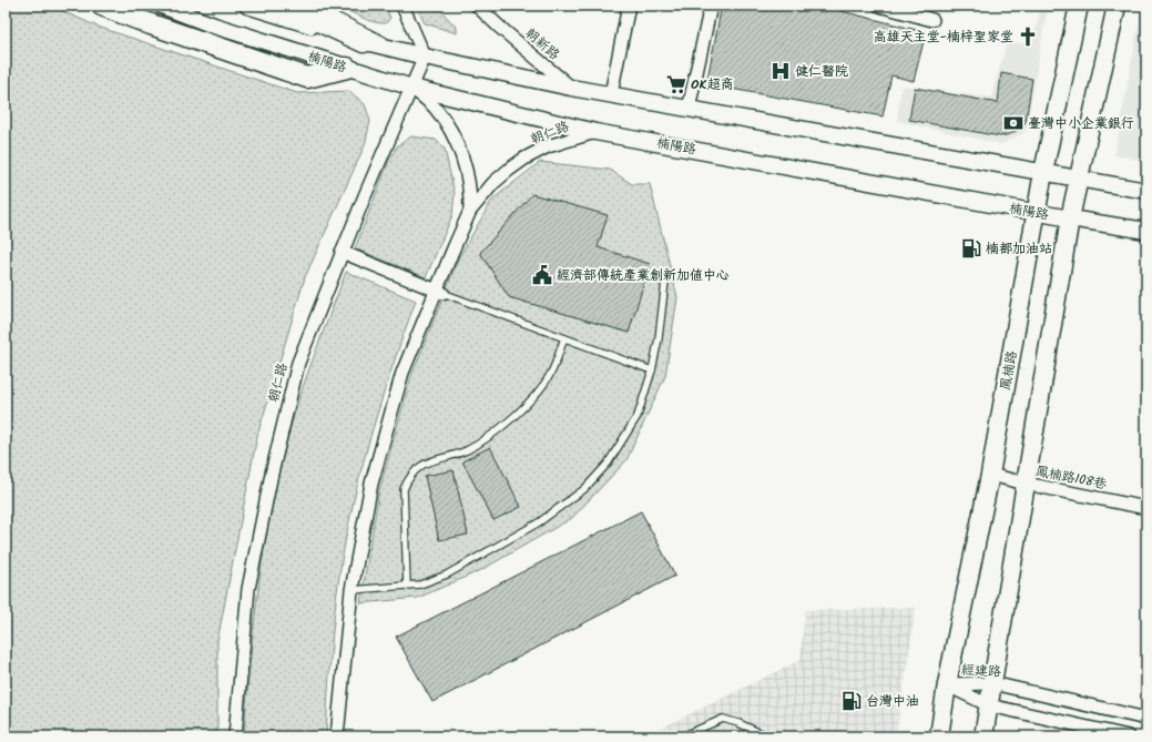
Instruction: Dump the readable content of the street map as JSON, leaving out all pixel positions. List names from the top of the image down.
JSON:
{
  "streets": {
    "main road": ["鳳楠路"],
    "street": [
      "朝新路",
      "楠陽路",
      "朝仁路",
      "鳳楠路108巷",
      "經建路"
    ]
  },
  "crossings": [
    ["楠陽路", "朝仁路"],
    ["楠陽路", "鳳楠路"],
    ["鳳楠路", "鳳楠路108巷"],
    ["鳳楠路", "經建路"]
  ],
  "places": {
    "church": ["高雄天主堂-楠梓聖家堂"],
    "hospital": ["健仁醫院"],
    "supermarket": ["OK超商"],
    "bank": ["臺灣中小企業銀行"],
    "fuel station": ["楠都加油站", "台灣中油"],
    "public building": ["經濟部傳統產業創新加值中心"]
  }
}
